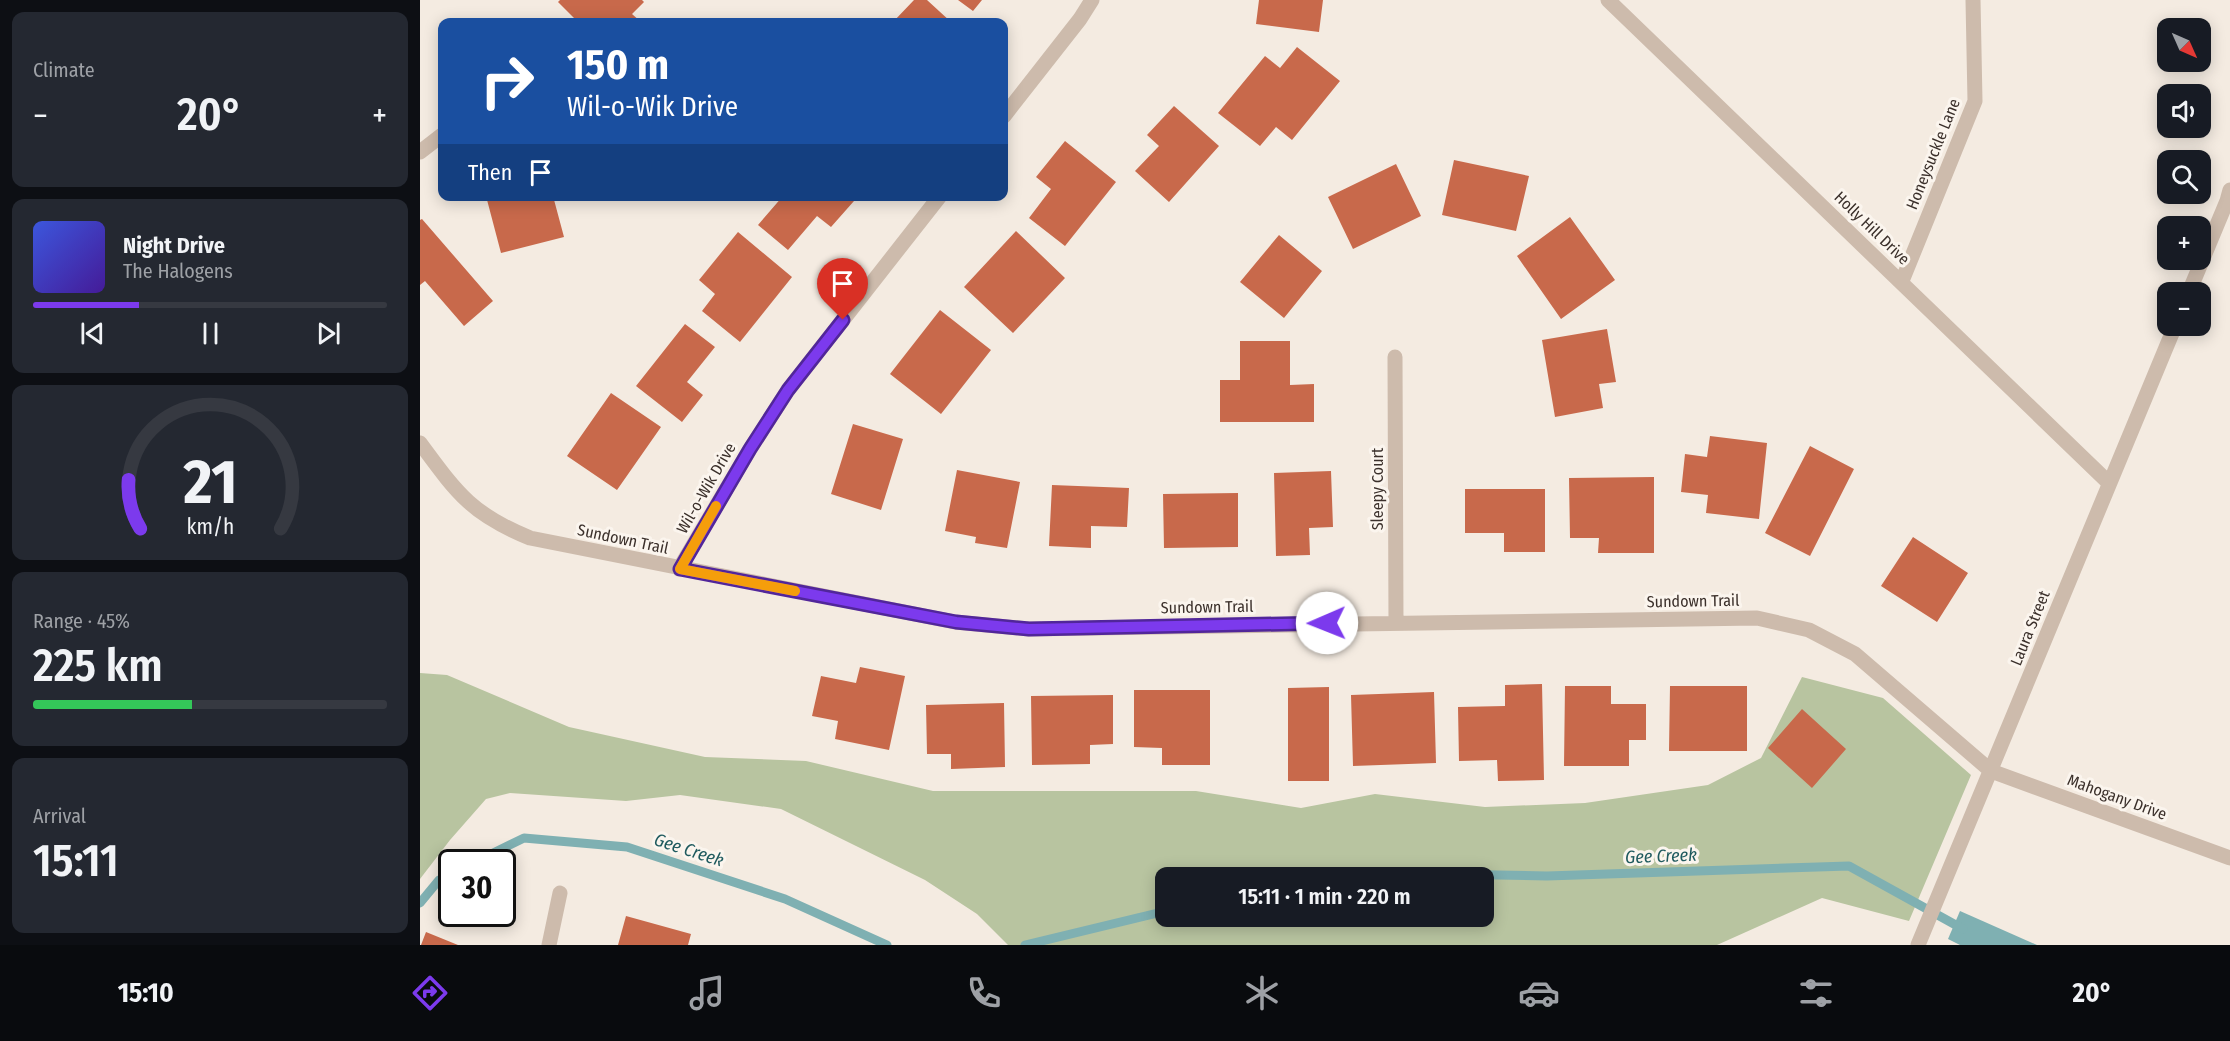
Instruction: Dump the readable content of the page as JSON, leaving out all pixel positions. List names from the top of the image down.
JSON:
{
  "streets": {
    "street": [
      "Honeysuckle Lane",
      "Holly Hill Drive",
      "Wil-o-Wik Drive",
      "Sleepy Court",
      "Sundown Trail",
      "Laura Street",
      "Mahogany Drive"
    ]
  },
  "crossings": [
    ["Honeysuckle Lane", "Holly Hill Drive"],
    ["Holly Hill Drive", "Laura Street"],
    ["Wil-o-Wik Drive", "Sundown Trail"],
    ["Sleepy Court", "Sundown Trail"],
    ["Sundown Trail", "Laura Street"],
    ["Sundown Trail", "Mahogany Drive"],
    ["Laura Street", "Mahogany Drive"]
  ],
  "water": ["Gee Creek"],
  "north": "bottom right",
  "page": {
    "tile": [
      "Climate",
      ["Range · 45%", "225 km"],
      ["Arrival", "15:11"]
    ],
    "map_buttons": ["+", "−"],
    "turn": ["150 m", "Wil-o-Wik Drive"],
    "heat": ["−", "20°", "+"],
    "then": "Then",
    "song": ["Night Drive", "The Halogens"],
    "limit": "30",
    "trip": "15:11 · 1 min · 220 m",
    "tabs": ["15:10", "20°"],
    "gauge": ["21", "km/h"]
  }
}
